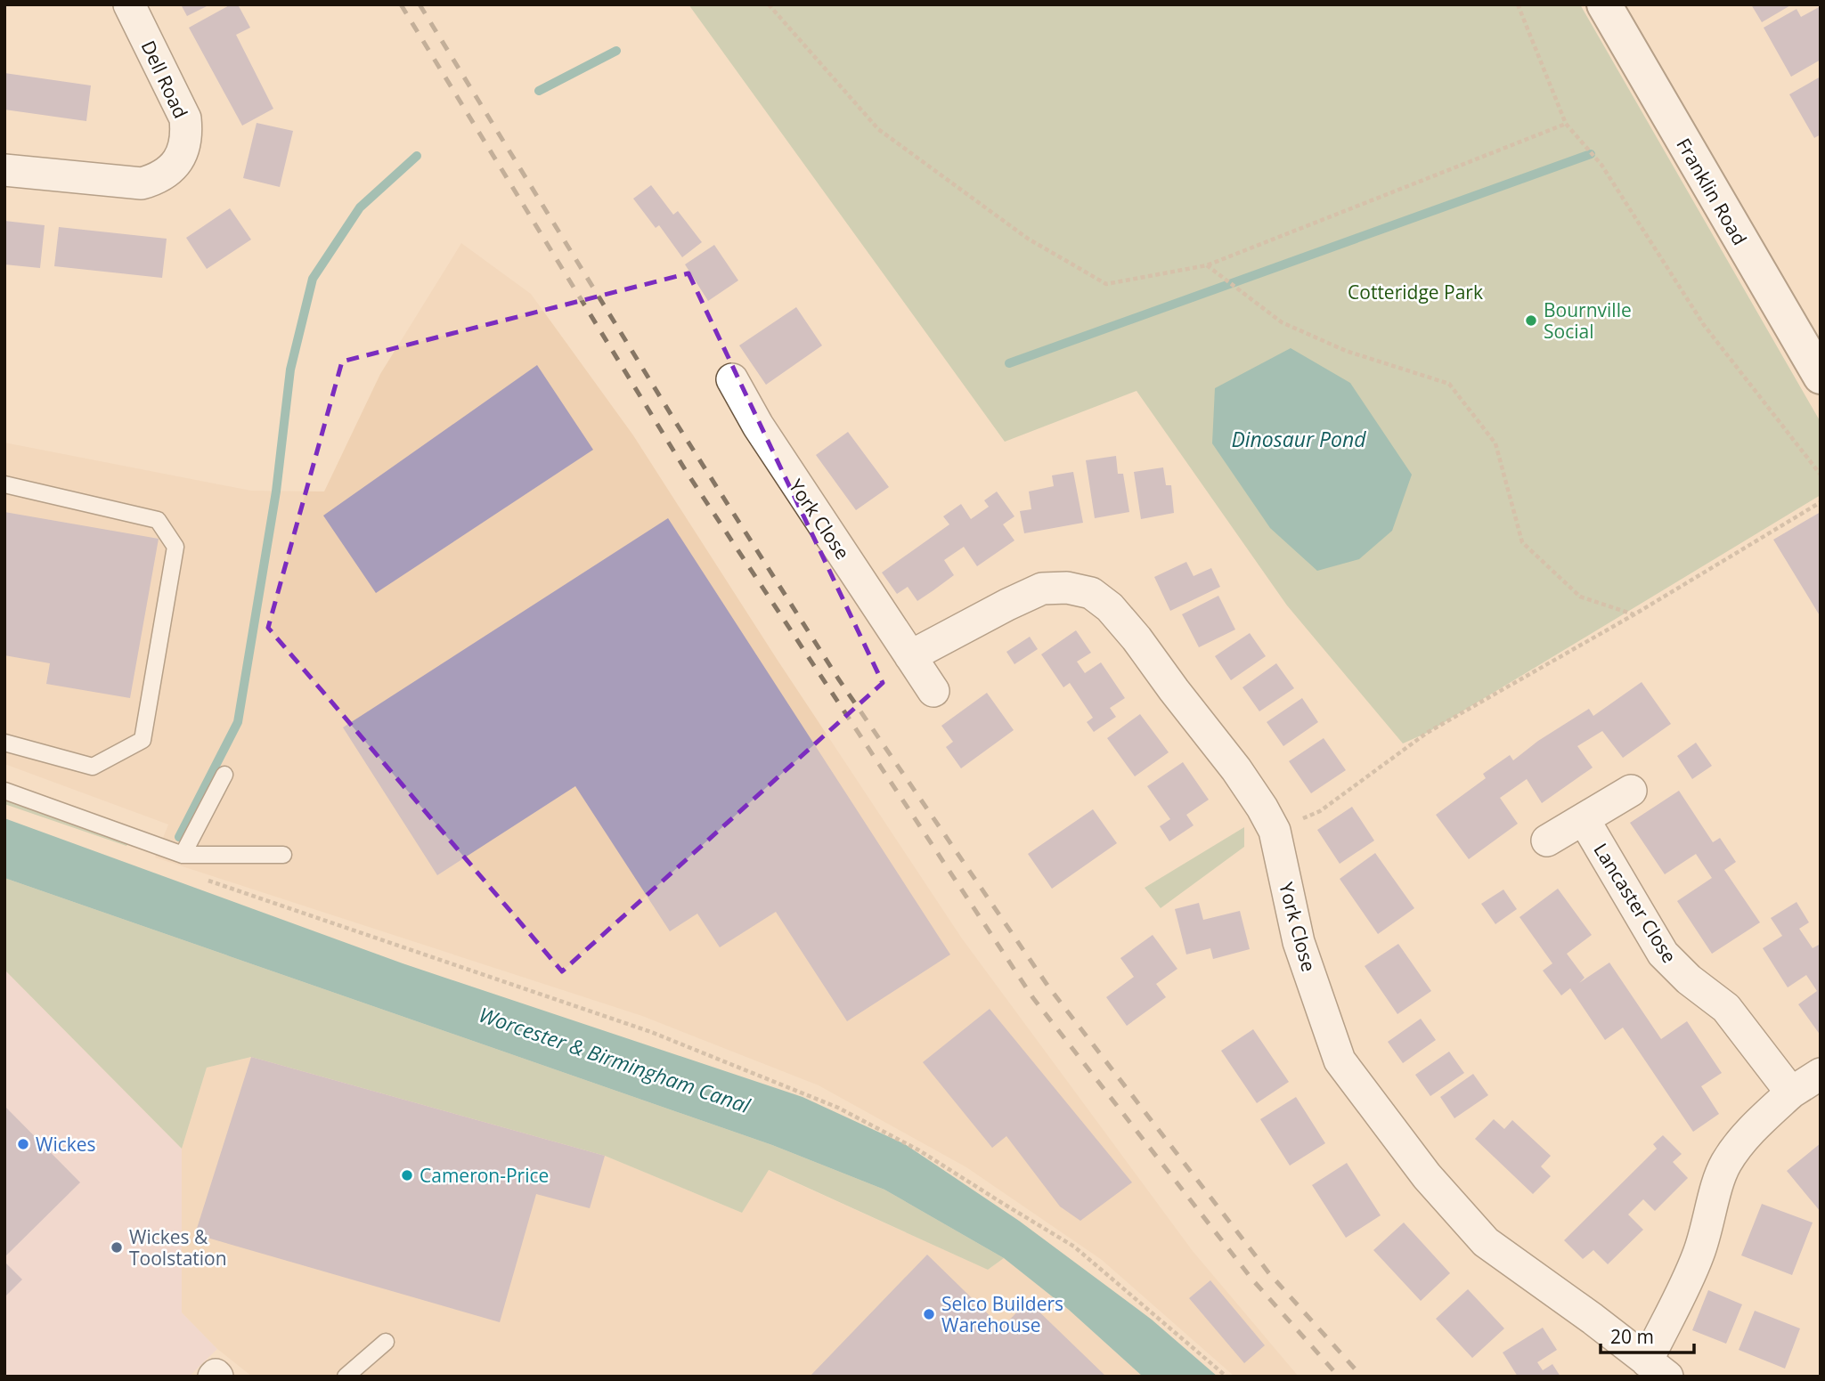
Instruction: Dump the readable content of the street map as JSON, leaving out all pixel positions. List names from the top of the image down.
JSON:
{
  "streets": {
    "street": [
      "Dell Road",
      "Franklin Road",
      "York Close",
      "Lancaster Close"
    ]
  },
  "water": ["Dinosaur Pond", "Worcester & Birmingham Canal"],
  "parks": ["Cotteridge Park"],
  "places": [
    "Bournville Social",
    "Wickes",
    "Cameron-Price",
    "Wickes & Toolstation",
    "Selco Builders Warehouse"
  ],
  "scale_bar": "20 m"
}
